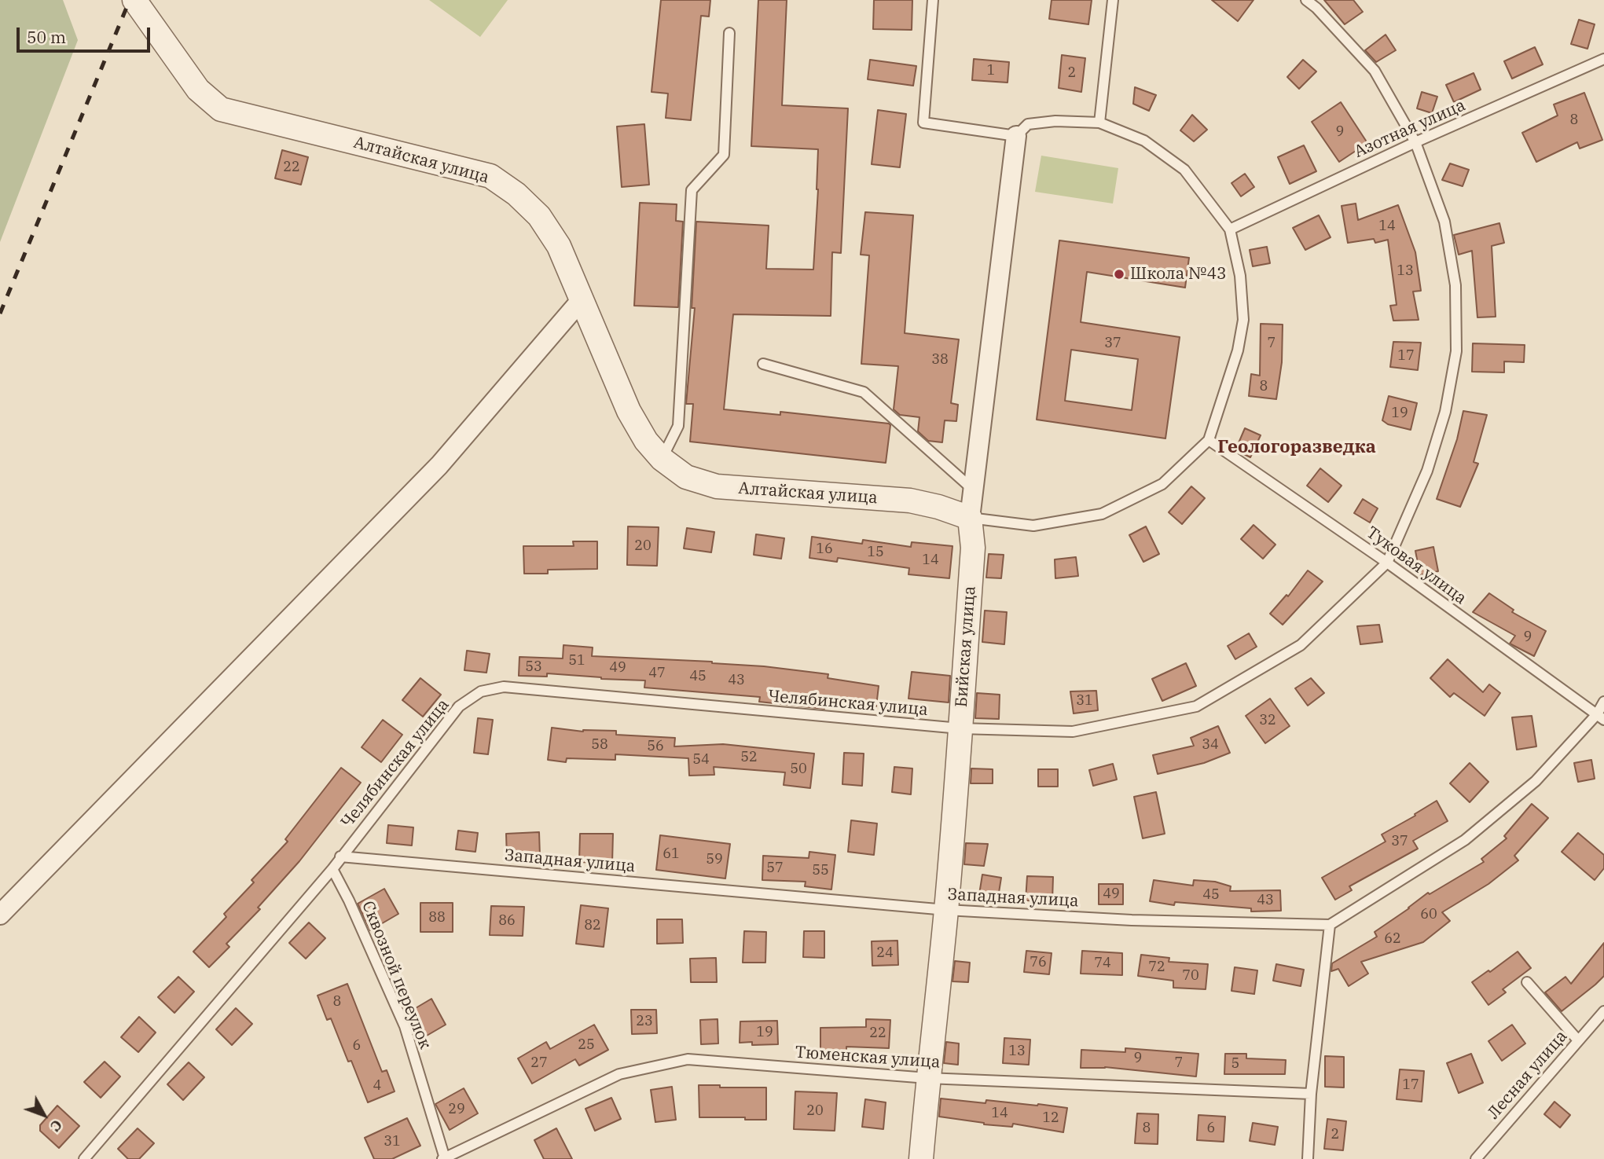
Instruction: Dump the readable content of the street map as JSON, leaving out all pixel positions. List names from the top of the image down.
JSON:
{
  "streets": {
    "street": ["Алтайская улица", "Бийская улица"],
    "lane": [
      "Азотная улица",
      "Туковая улица",
      "Челябинская улица",
      "Западная улица",
      "Сквозной переулок",
      "Тюменская улица",
      "Лесная улица"
    ]
  },
  "crossings": [
    ["Азотная улица", "Алтайская улица"],
    ["Азотная улица", "Челябинская улица"],
    ["Алтайская улица", "Туковая улица"],
    ["Алтайская улица", "Бийская улица"],
    ["Туковая улица", "Челябинская улица"],
    ["Бийская улица", "Челябинская улица"],
    ["Бийская улица", "Западная улица"],
    ["Бийская улица", "Тюменская улица"],
    ["Челябинская улица", "Западная улица"],
    ["Челябинская улица", "Сквозной переулок"],
    ["Сквозной переулок", "Тюменская улица"]
  ],
  "districts": ["Геологоразведка"],
  "places": ["Школа №43"],
  "house_numbers": [
    "1",
    "2",
    "8",
    "9",
    "22",
    "14",
    "13",
    "37",
    "7",
    "17",
    "38",
    "8",
    "19",
    "20",
    "16",
    "15",
    "14",
    "9",
    "51",
    "53",
    "49",
    "47",
    "45",
    "43",
    "31",
    "32",
    "58",
    "34",
    "56",
    "52",
    "54",
    "50",
    "37",
    "61",
    "59",
    "57",
    "55",
    "49",
    "45",
    "43",
    "60",
    "88",
    "86",
    "82",
    "62",
    "24",
    "76",
    "74",
    "72",
    "70",
    "8",
    "23",
    "19",
    "22",
    "25",
    "6",
    "13",
    "9",
    "27",
    "7",
    "5",
    "17",
    "4",
    "29",
    "20",
    "14",
    "12",
    "8",
    "6",
    "2",
    "31"
  ],
  "scale_bar": "50 m",
  "north": "bottom right"
}
